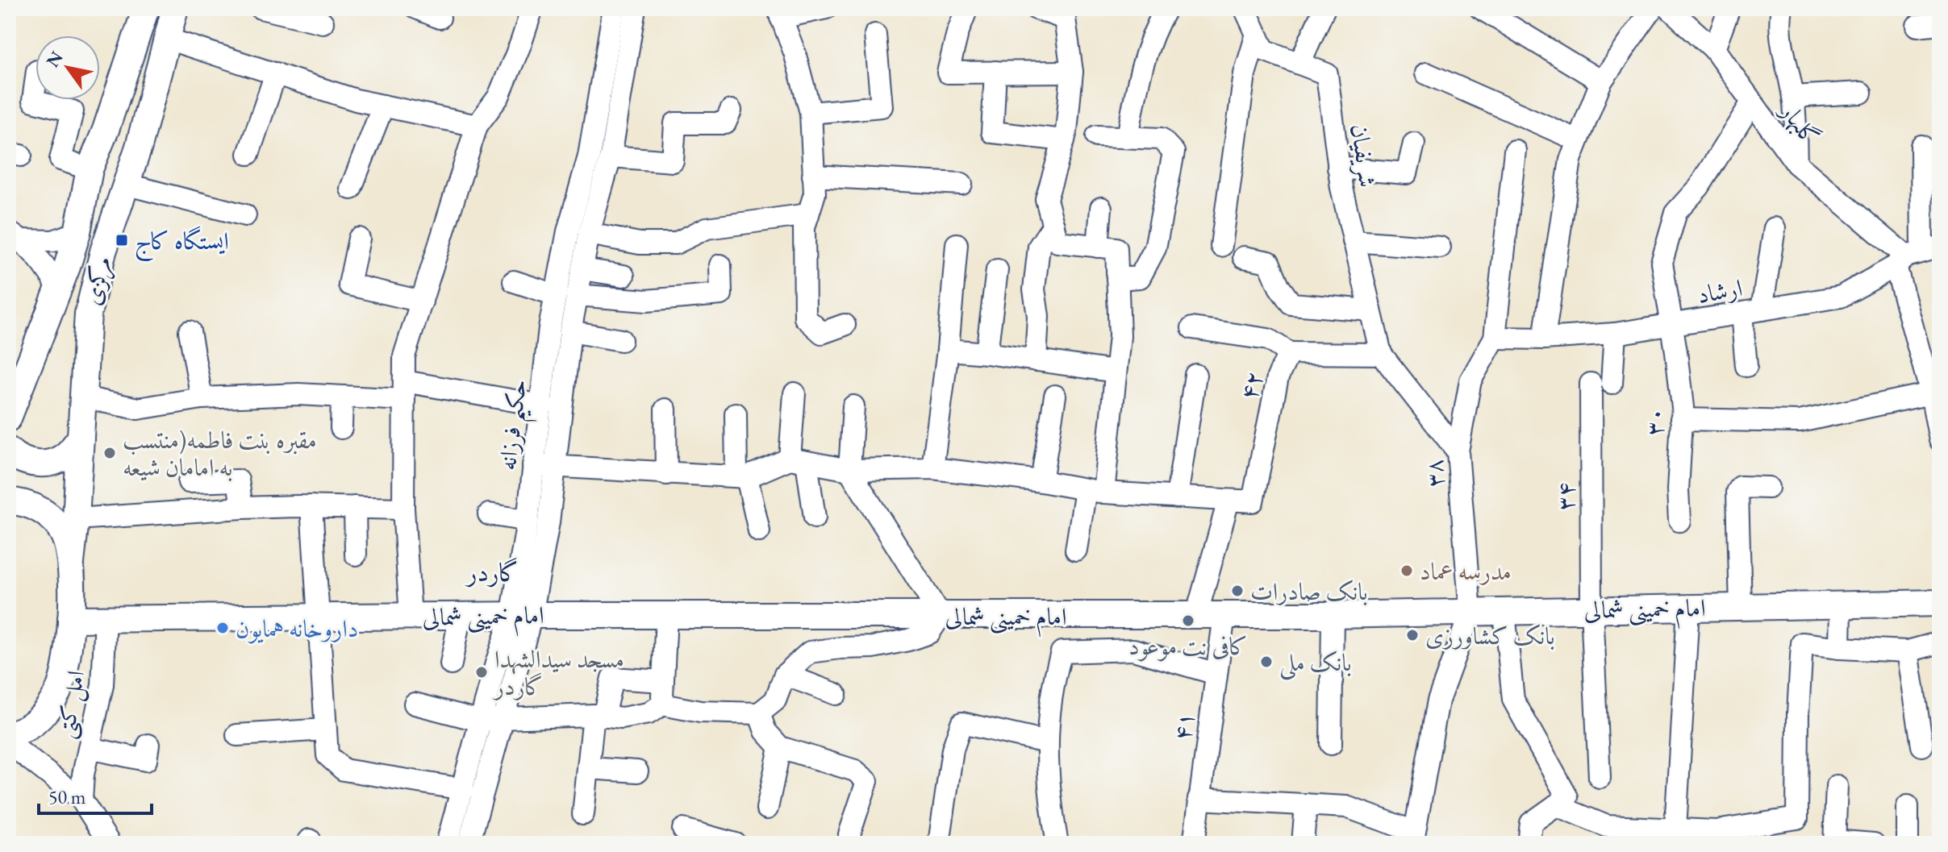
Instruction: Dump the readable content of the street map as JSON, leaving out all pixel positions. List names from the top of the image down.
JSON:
{
  "streets": {
    "main road": ["مرکزی", "امام خمینی شمالی"],
    "street": [
      "گلبهار",
      "شریفیان",
      "ارشاد",
      "۴۲",
      "۳۰",
      "حکیم فرزانه",
      "۳۸",
      "۳۴",
      "امل کتی",
      "۴۱"
    ]
  },
  "crossings": [
    ["گلبهار", "ارشاد"],
    ["گلبهار", "۳۰"],
    ["شریفیان", "۴۲"],
    ["ارشاد", "۳۰"],
    ["ارشاد", "۳۸"],
    ["حکیم فرزانه", "امام خمینی شمالی"],
    ["۳۸", "امام خمینی شمالی"],
    ["۳۴", "امام خمینی شمالی"],
    ["امام خمینی شمالی", "امل کتی"],
    ["امام خمینی شمالی", "۴۱"]
  ],
  "districts": ["گاردر"],
  "places": {
    "transit": ["ایستگاه کاج"],
    "other": [
      "مقبره بنت فاطمه(منتسب به امامان شیعه",
      "مدرسه عماد",
      "بانک صادرات",
      "کافی نت موعود",
      "داروخانه همایون",
      "بانک کشاورزی",
      "بانک ملی",
      "مسجد سیدالشهدا گاردر"
    ]
  },
  "scale_bar": "50 m",
  "north": "top left"
}
